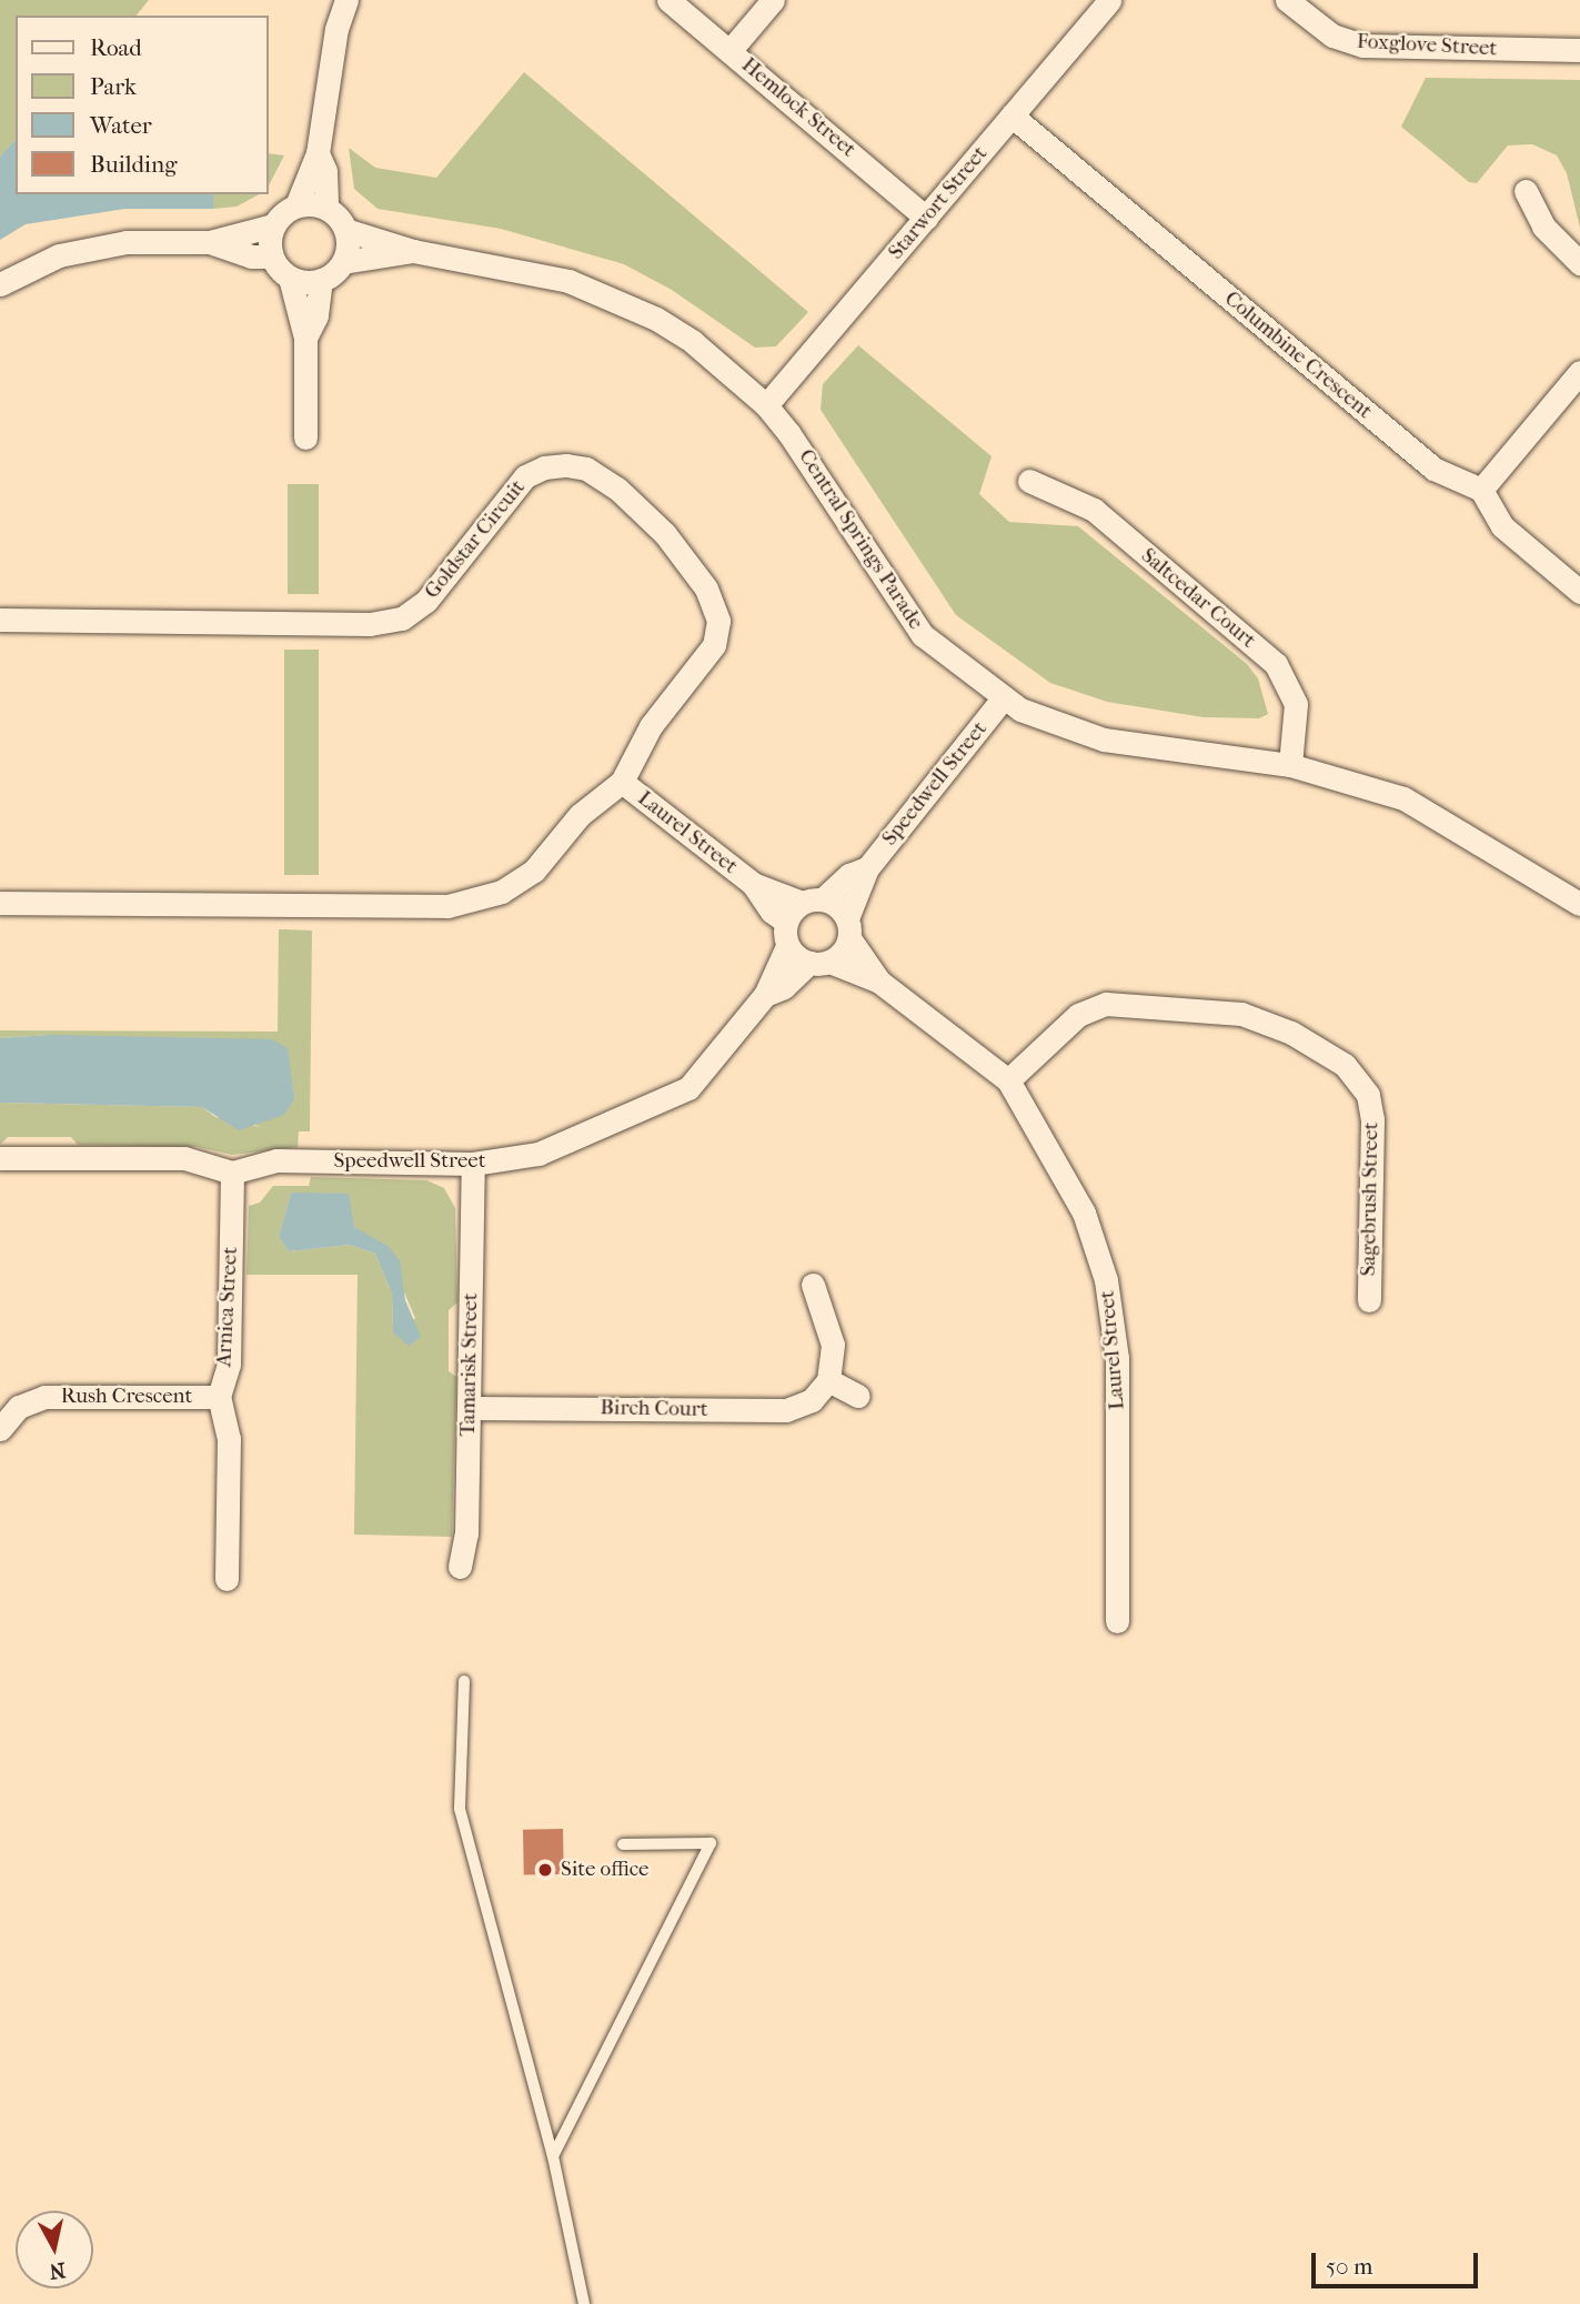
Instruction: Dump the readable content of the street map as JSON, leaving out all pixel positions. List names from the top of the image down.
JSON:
{
  "streets": {
    "street": [
      "Foxglove Street",
      "Hemlock Street",
      "Starwort Street",
      "Columbine Crescent",
      "Goldstar Circuit",
      "Central Springs Parade",
      "Saltcedar Court",
      "Speedwell Street",
      "Laurel Street",
      "Sagebrush Street",
      "Arnica Street",
      "Tamarisk Street",
      "Rush Crescent",
      "Birch Court"
    ]
  },
  "crossings": [
    ["Hemlock Street", "Starwort Street"],
    ["Starwort Street", "Columbine Crescent"],
    ["Starwort Street", "Central Springs Parade"],
    ["Goldstar Circuit", "Laurel Street"],
    ["Central Springs Parade", "Saltcedar Court"],
    ["Central Springs Parade", "Speedwell Street"],
    ["Speedwell Street", "Laurel Street"],
    ["Speedwell Street", "Arnica Street"],
    ["Speedwell Street", "Tamarisk Street"],
    ["Laurel Street", "Sagebrush Street"],
    ["Arnica Street", "Rush Crescent"],
    ["Tamarisk Street", "Birch Court"]
  ],
  "places": ["Site office"],
  "legend": [
    "Road",
    "Park",
    "Water",
    "Building"
  ],
  "scale_bar": "50 m",
  "north": "bottom"
}
